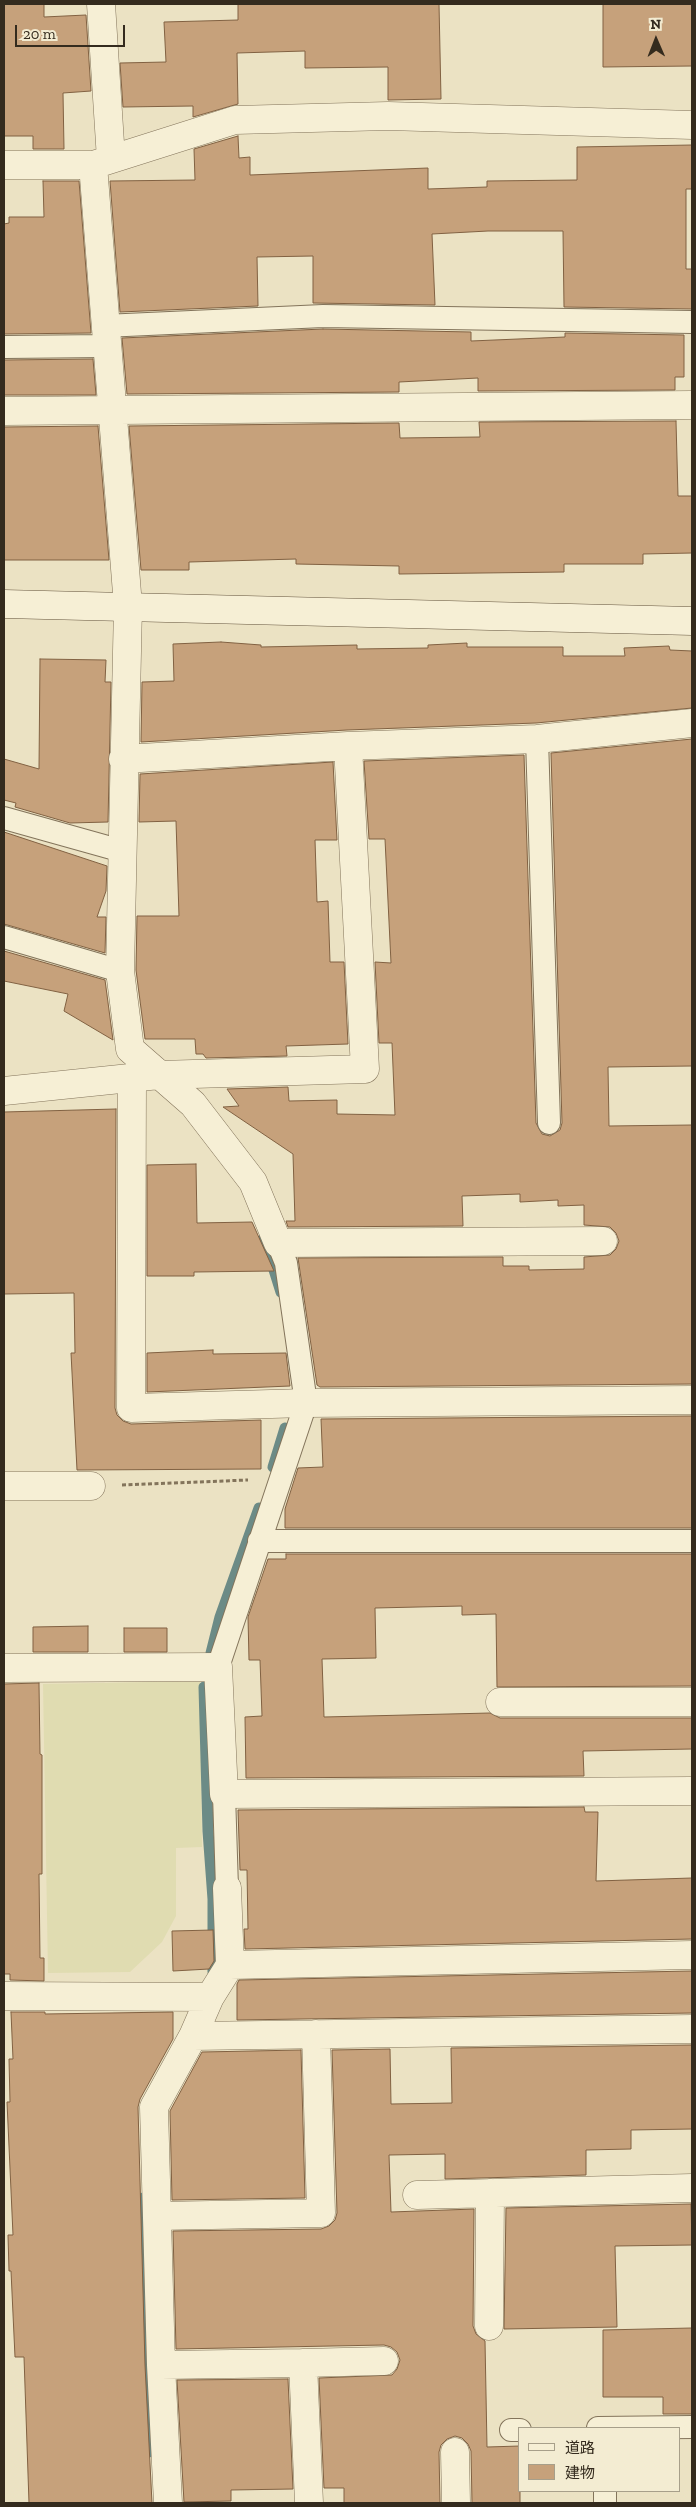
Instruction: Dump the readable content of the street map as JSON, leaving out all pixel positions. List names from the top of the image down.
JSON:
{
  "legend": ["道路", "建物"],
  "scale_bar": "20 m",
  "north": "top"
}
